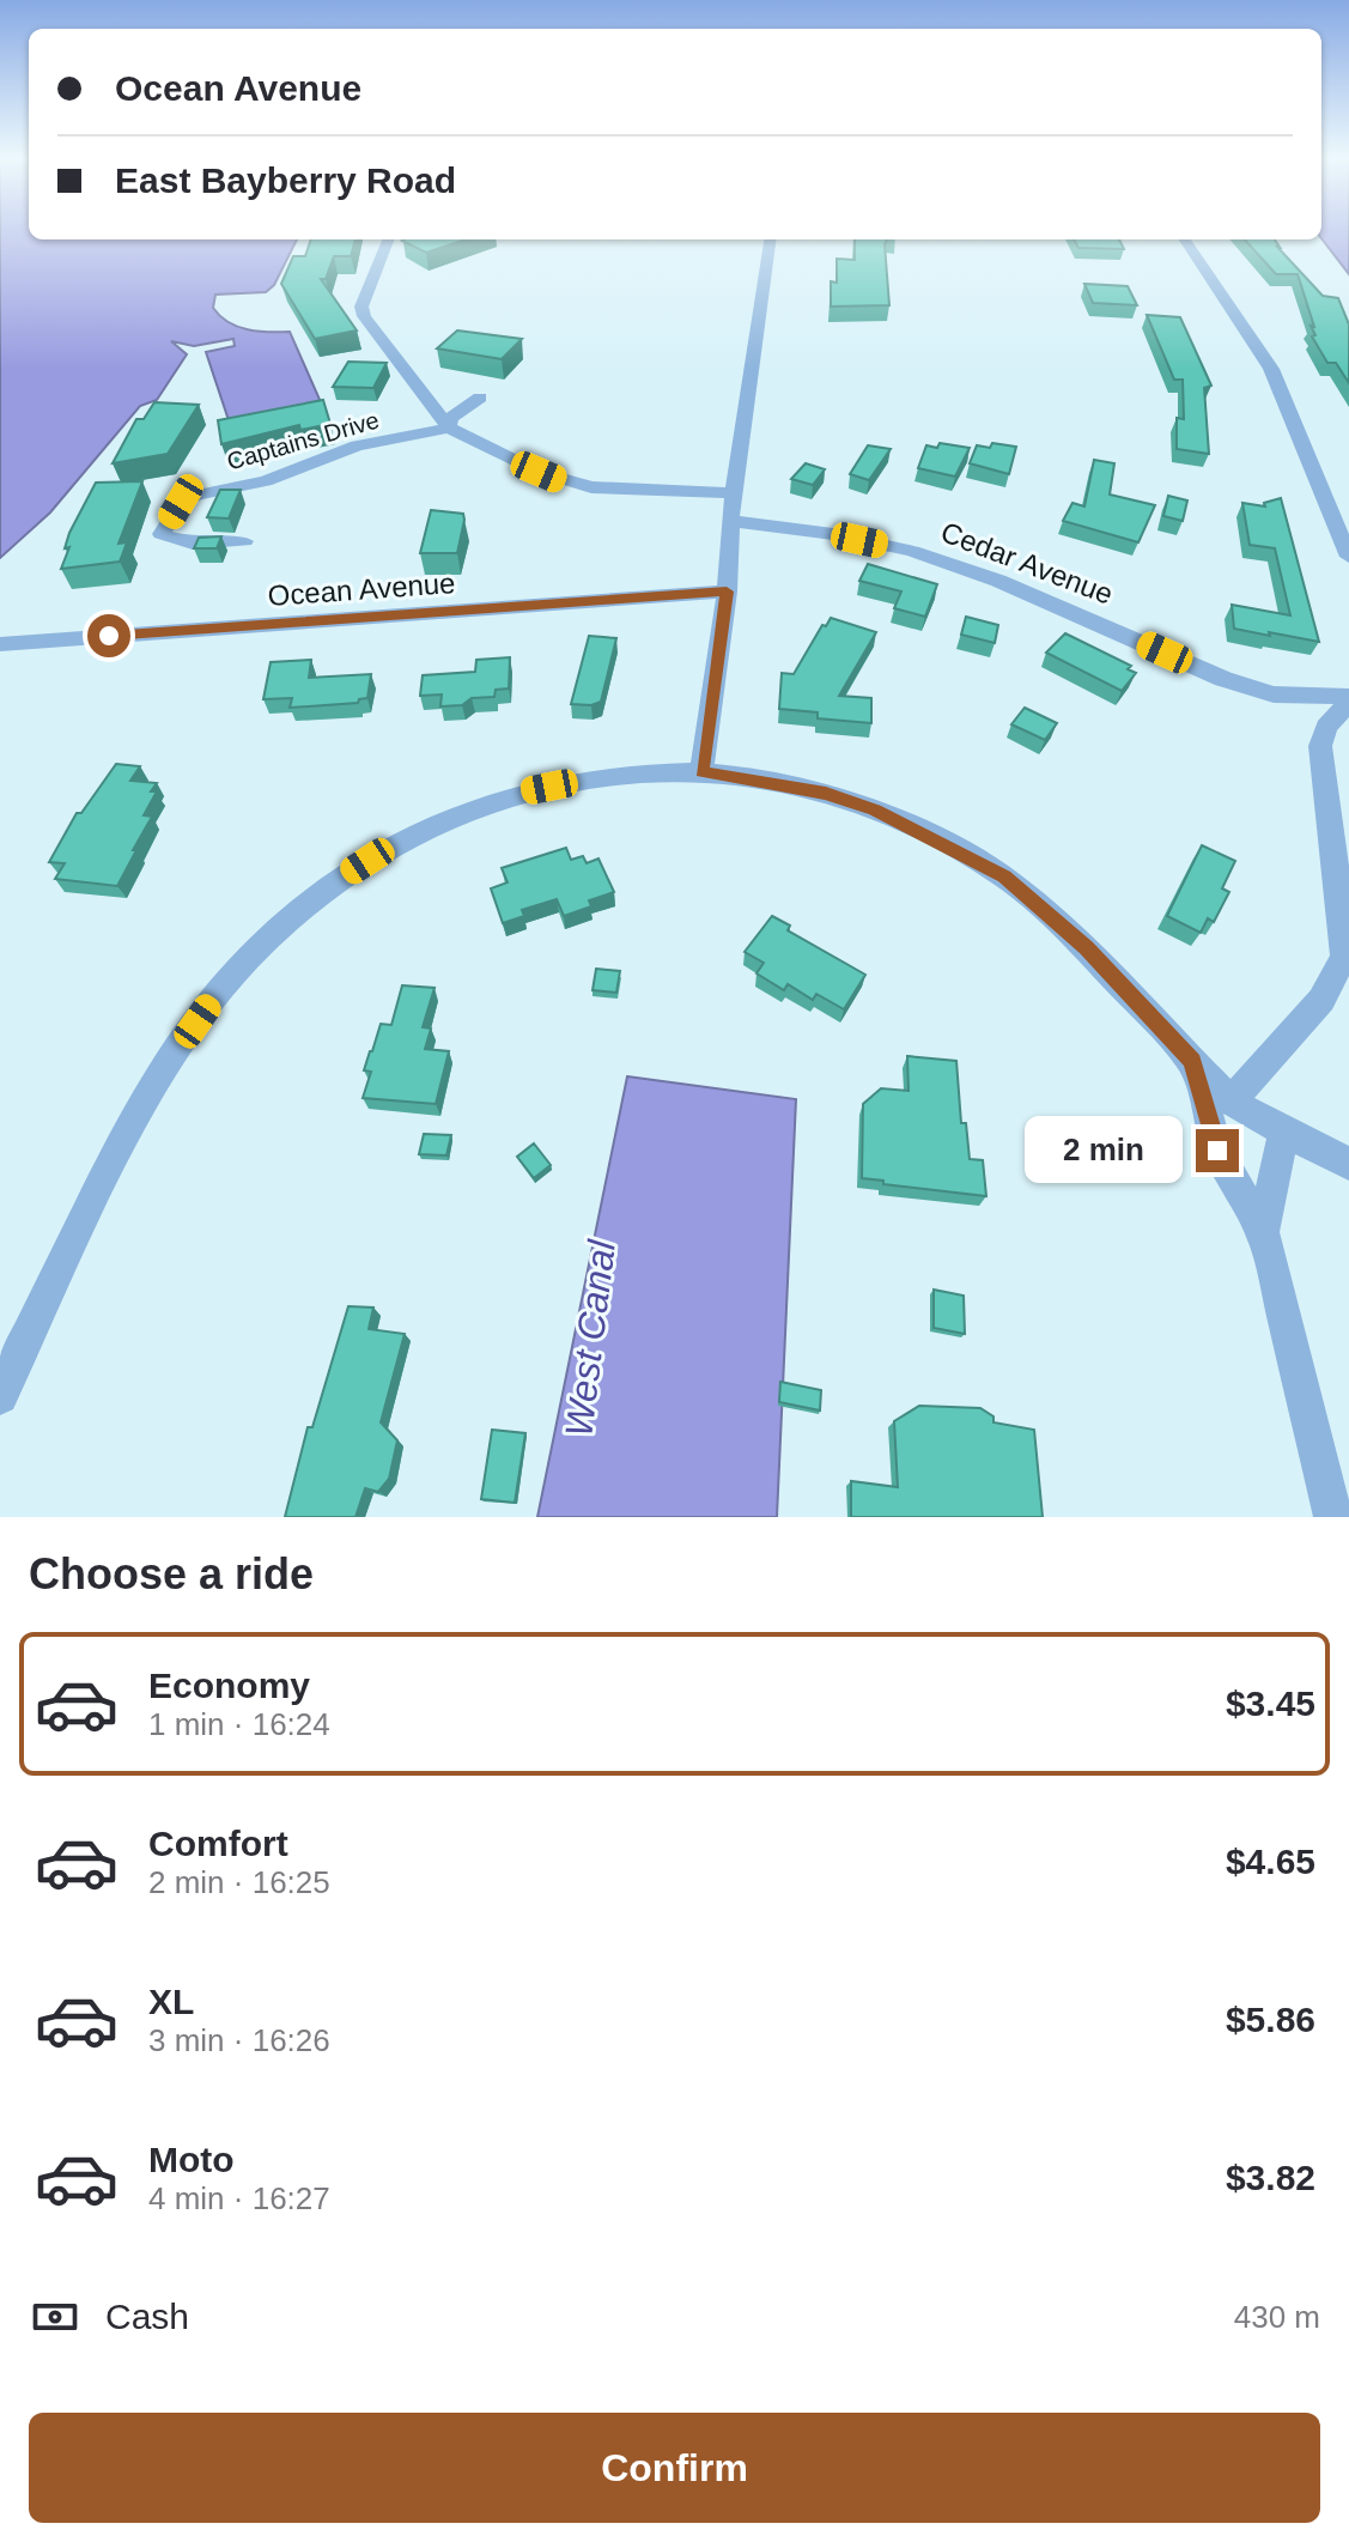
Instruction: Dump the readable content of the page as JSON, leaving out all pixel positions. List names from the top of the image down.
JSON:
{
  "streets": {
    "street": ["Captains Drive", "Cedar Avenue", "Ocean Avenue"]
  },
  "water": ["West Canal"],
  "page": {
    "banner": ["Ocean Avenue", "East Bayberry Road"],
    "bubble": "2 min",
    "heading": "Choose a ride",
    "list": [
      {
        "name": "Economy",
        "note": "1 min · 16:24",
        "value": "$3.45"
      },
      {
        "name": "Comfort",
        "note": "2 min · 16:25",
        "value": "$4.65"
      },
      {
        "name": "XL",
        "note": "3 min · 16:26",
        "value": "$5.86"
      },
      {
        "name": "Moto",
        "note": "4 min · 16:27",
        "value": "$3.82"
      }
    ],
    "pay": ["Cash", "430 m"],
    "buttons": "Confirm"
  }
}
